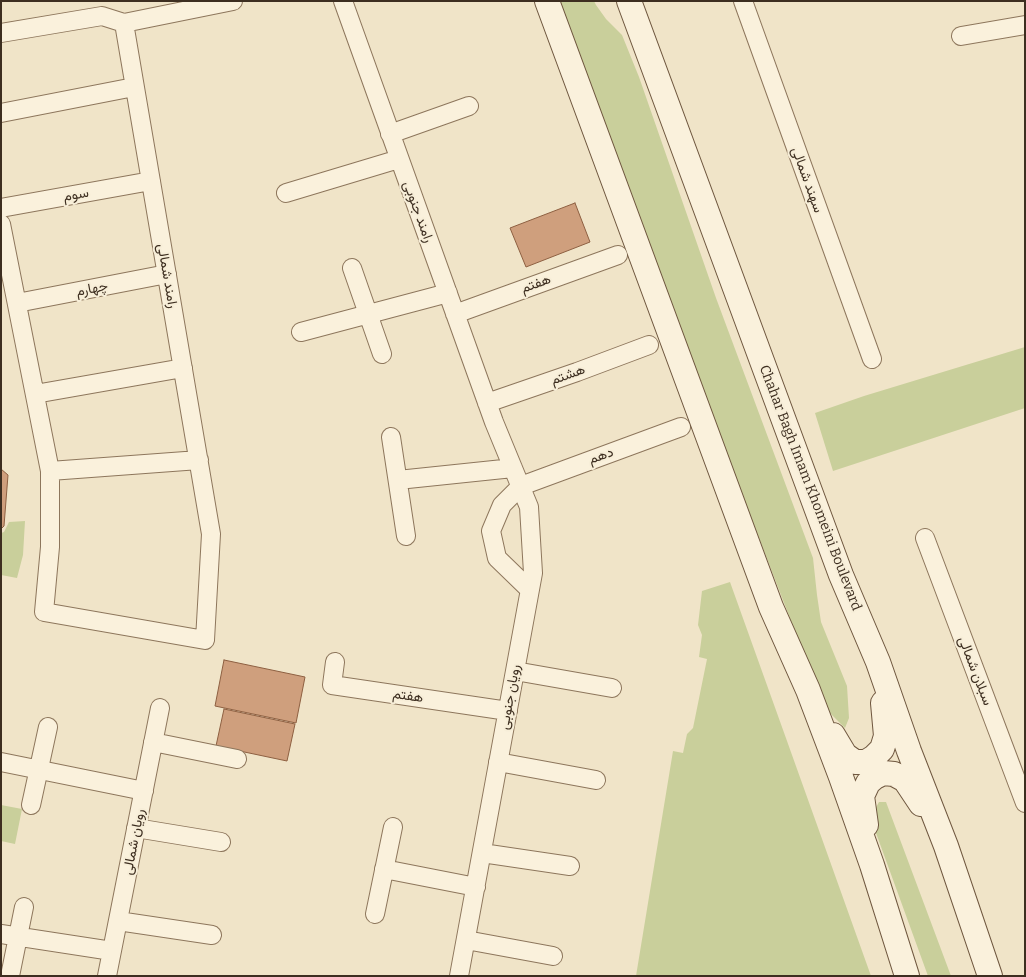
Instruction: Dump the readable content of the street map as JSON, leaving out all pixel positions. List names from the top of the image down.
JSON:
{
  "streets": {
    "main road": ["Chahar Bagh Imam Khomeini Boulevard"],
    "street": [
      "سهند شمالی",
      "سوم",
      "رامند جنوبی",
      "رامند شمالی",
      "هفتم",
      "چهارم",
      "هشتم",
      "دهم",
      "سبلان شمالی",
      "رویان جنوبی",
      "رویان شمالی"
    ]
  },
  "crossings": [
    ["سوم", "رامند شمالی"],
    ["رامند جنوبی", "هفتم"],
    ["رامند جنوبی", "هشتم"],
    ["رامند جنوبی", "رویان جنوبی"],
    ["رامند شمالی", "چهارم"],
    ["هفتم", "رویان جنوبی"],
    ["دهم", "رویان جنوبی"]
  ]
}
